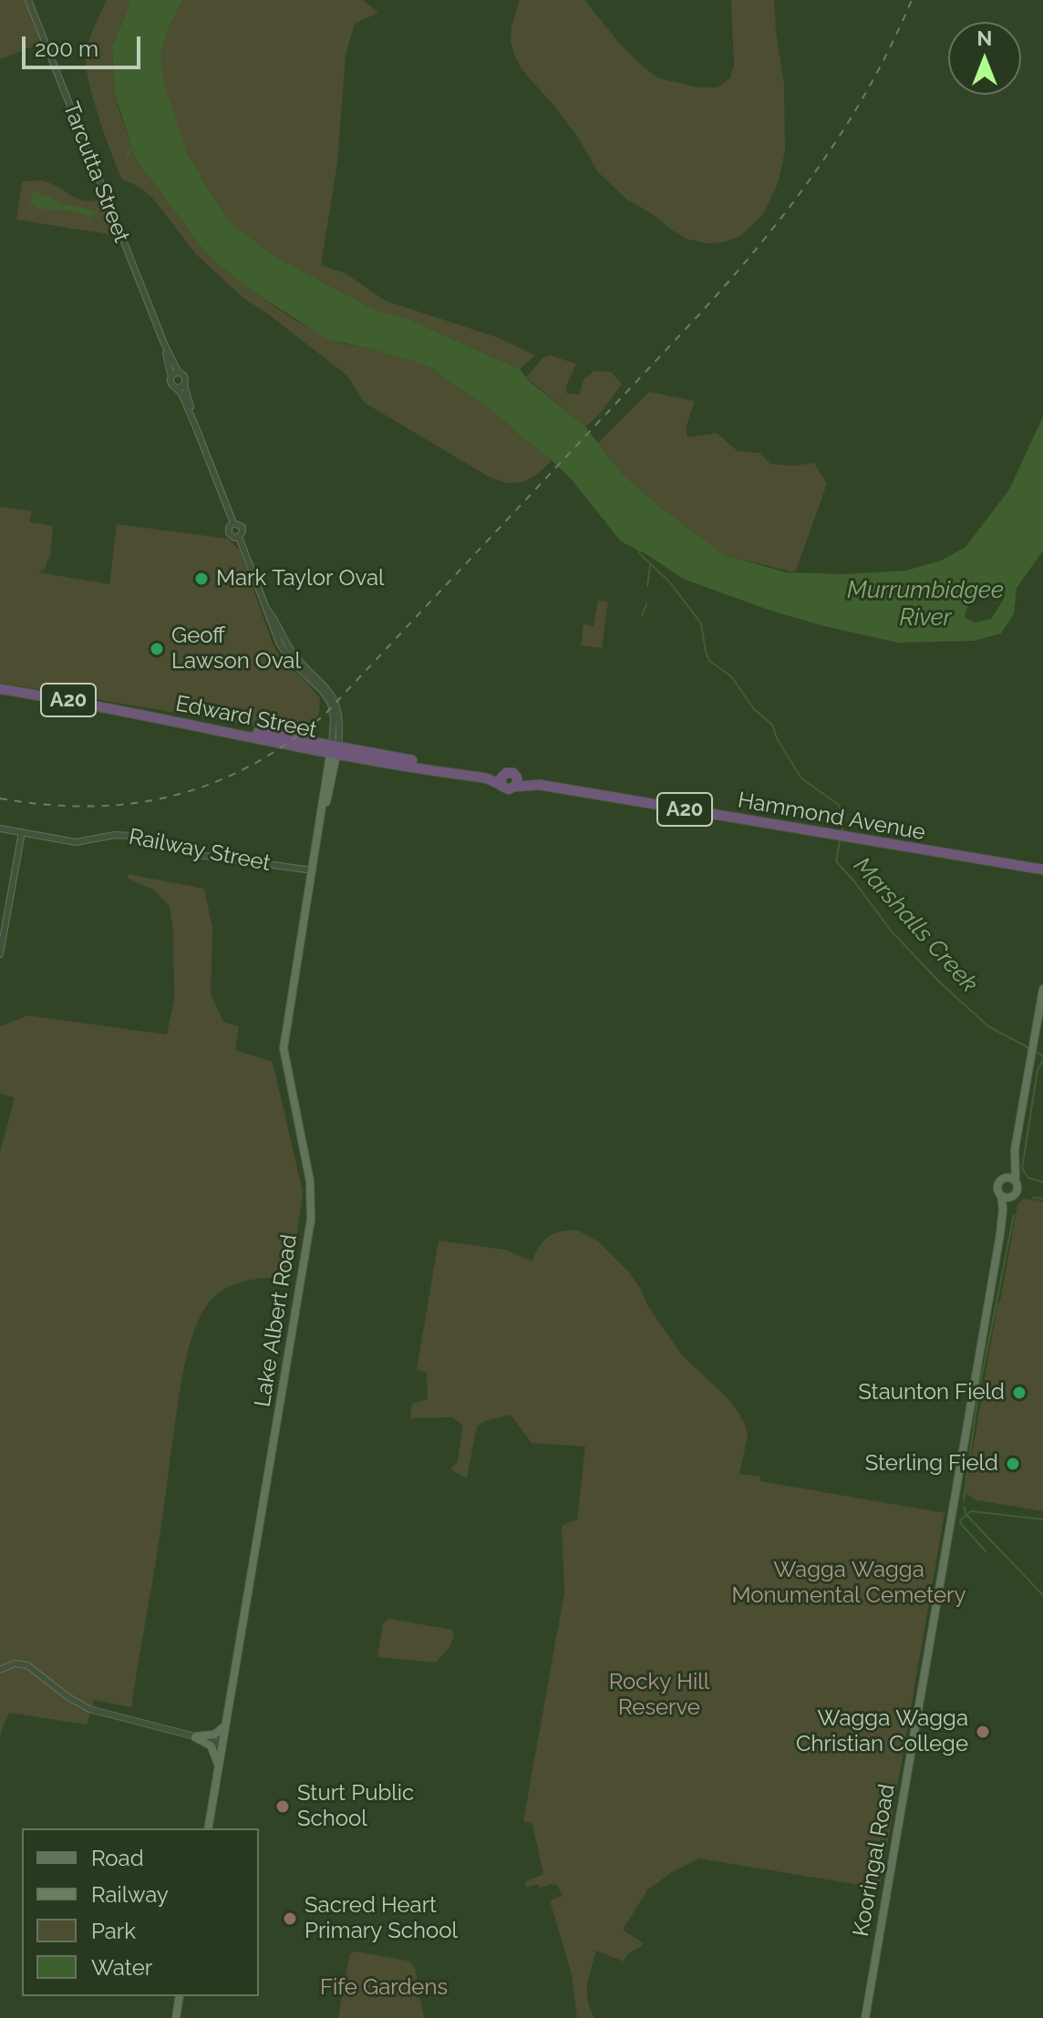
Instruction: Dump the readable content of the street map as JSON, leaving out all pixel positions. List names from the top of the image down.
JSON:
{
  "streets": {
    "highway": ["A20", "Edward Street", "Hammond Avenue"],
    "main road": ["Lake Albert Road", "Kooringal Road"],
    "street": ["Tarcutta Street", "Railway Street"]
  },
  "crossings": [
    ["A20", "Edward Street"],
    ["A20", "Hammond Avenue"],
    ["A20", "Lake Albert Road"],
    ["Edward Street", "Lake Albert Road"],
    ["Railway Street", "Lake Albert Road"]
  ],
  "water": ["Murrumbidgee River", "Marshalls Creek"],
  "parks": ["Wagga Wagga Monumental Cemetery", "Rocky Hill Reserve", "Fife Gardens"],
  "places": [
    "Mark Taylor Oval",
    "Geoff Lawson Oval",
    "Staunton Field",
    "Sterling Field",
    "Wagga Wagga Christian College",
    "Sturt Public School",
    "Sacred Heart Primary School"
  ],
  "legend": [
    "Road",
    "Railway",
    "Park",
    "Water"
  ],
  "scale_bar": "200 m",
  "north": "top"
}
